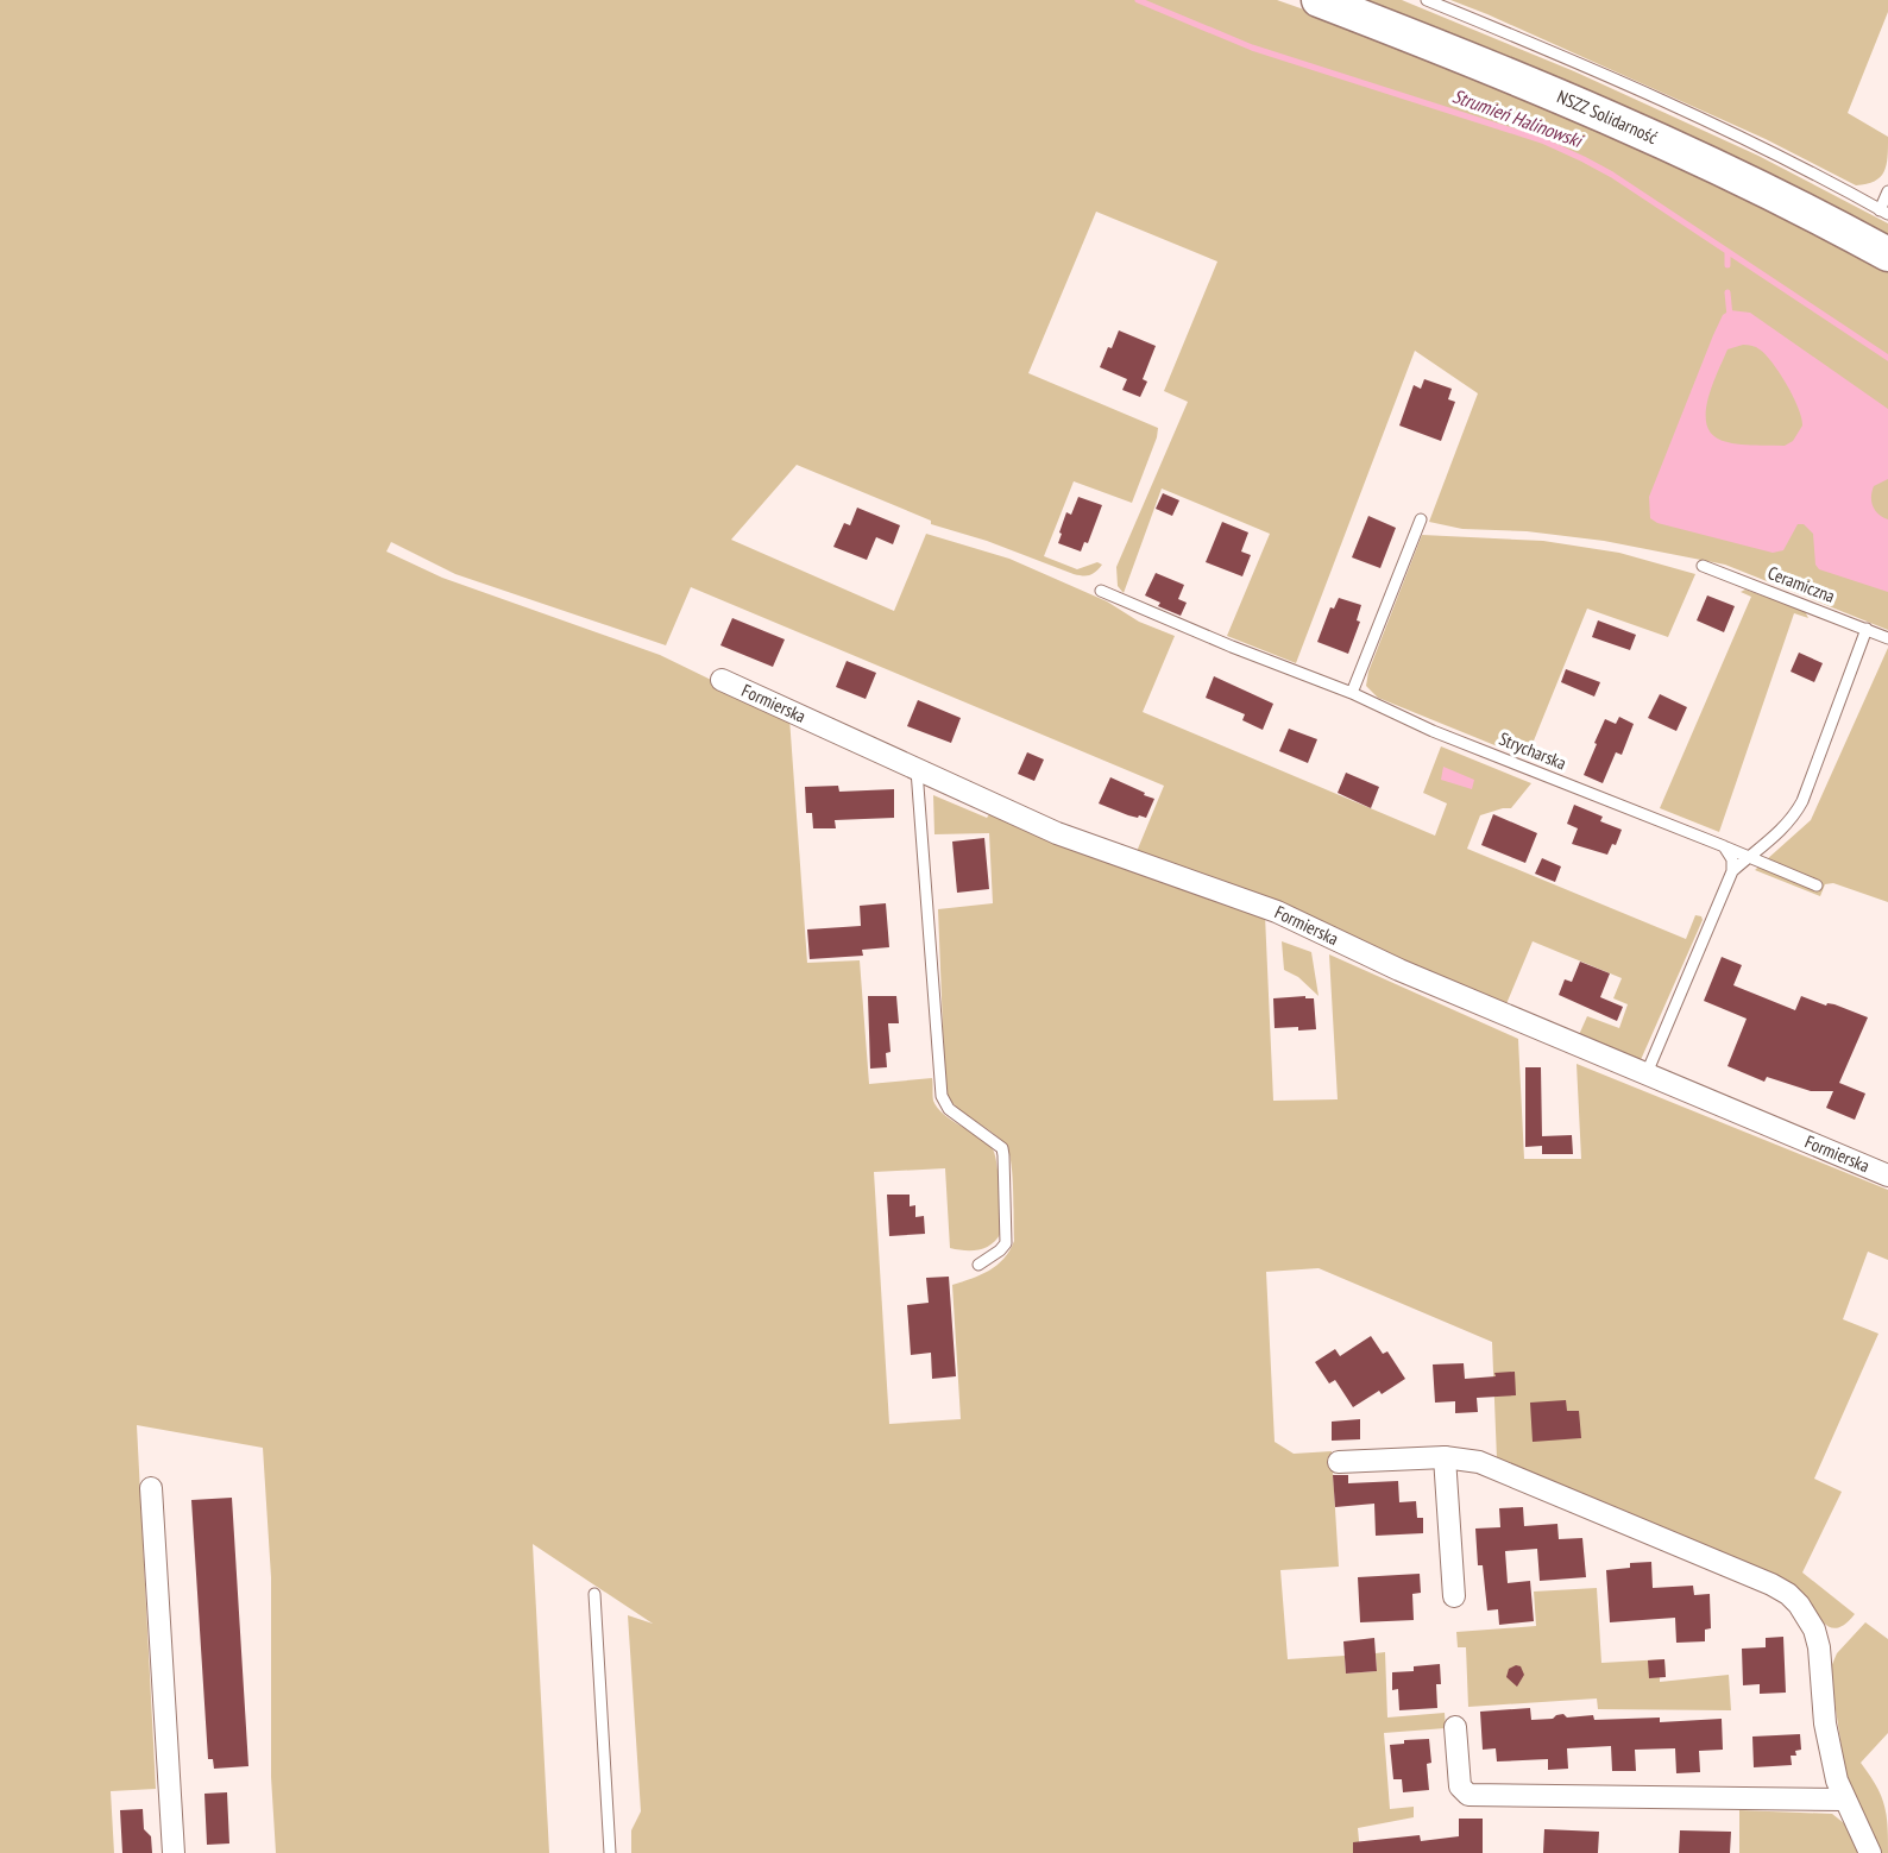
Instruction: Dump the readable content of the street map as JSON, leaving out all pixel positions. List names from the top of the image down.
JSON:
{
  "streets": {
    "main road": ["NSZZ Solidarność"],
    "street": ["Formierska"],
    "lane": ["Ceramiczna", "Strycharska"]
  },
  "water": ["Strumień Halinowski"]
}
